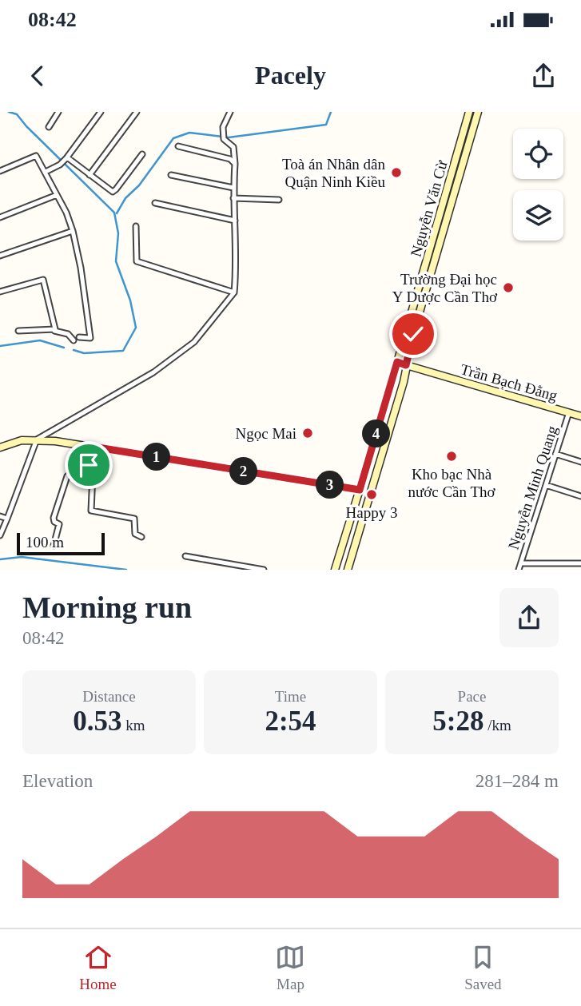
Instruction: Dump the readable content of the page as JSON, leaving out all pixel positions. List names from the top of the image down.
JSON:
{
  "streets": {
    "main road": ["Nguyễn Văn Cừ", "Trần Bạch Đằng"],
    "street": ["Nguyễn Minh Quang"]
  },
  "crossings": [
    ["Nguyễn Văn Cừ", "Trần Bạch Đằng"],
    ["Trần Bạch Đằng", "Nguyễn Minh Quang"]
  ],
  "places": [
    "Toà án Nhân dân Quận Ninh Kiều",
    "Trường Đại học Y Dược Cần Thơ",
    "Ngọc Mai",
    "Kho bạc Nhà nước Cần Thơ",
    "Happy 3"
  ],
  "scale_bar": "100 m",
  "page": {
    "status": "08:42",
    "header": "Pacely",
    "pins": [
      "4",
      "1",
      "2",
      "3"
    ],
    "scale": "100 m",
    "heading": ["Morning run", "08:42"],
    "stats": [
      ["Distance", "0.53 km"],
      ["Time", "2:54"],
      ["Pace", "5:28 /km"]
    ],
    "chart": ["Elevation", "281–284 m"],
    "tabs": ["Home", "Map", "Saved"]
  }
}
